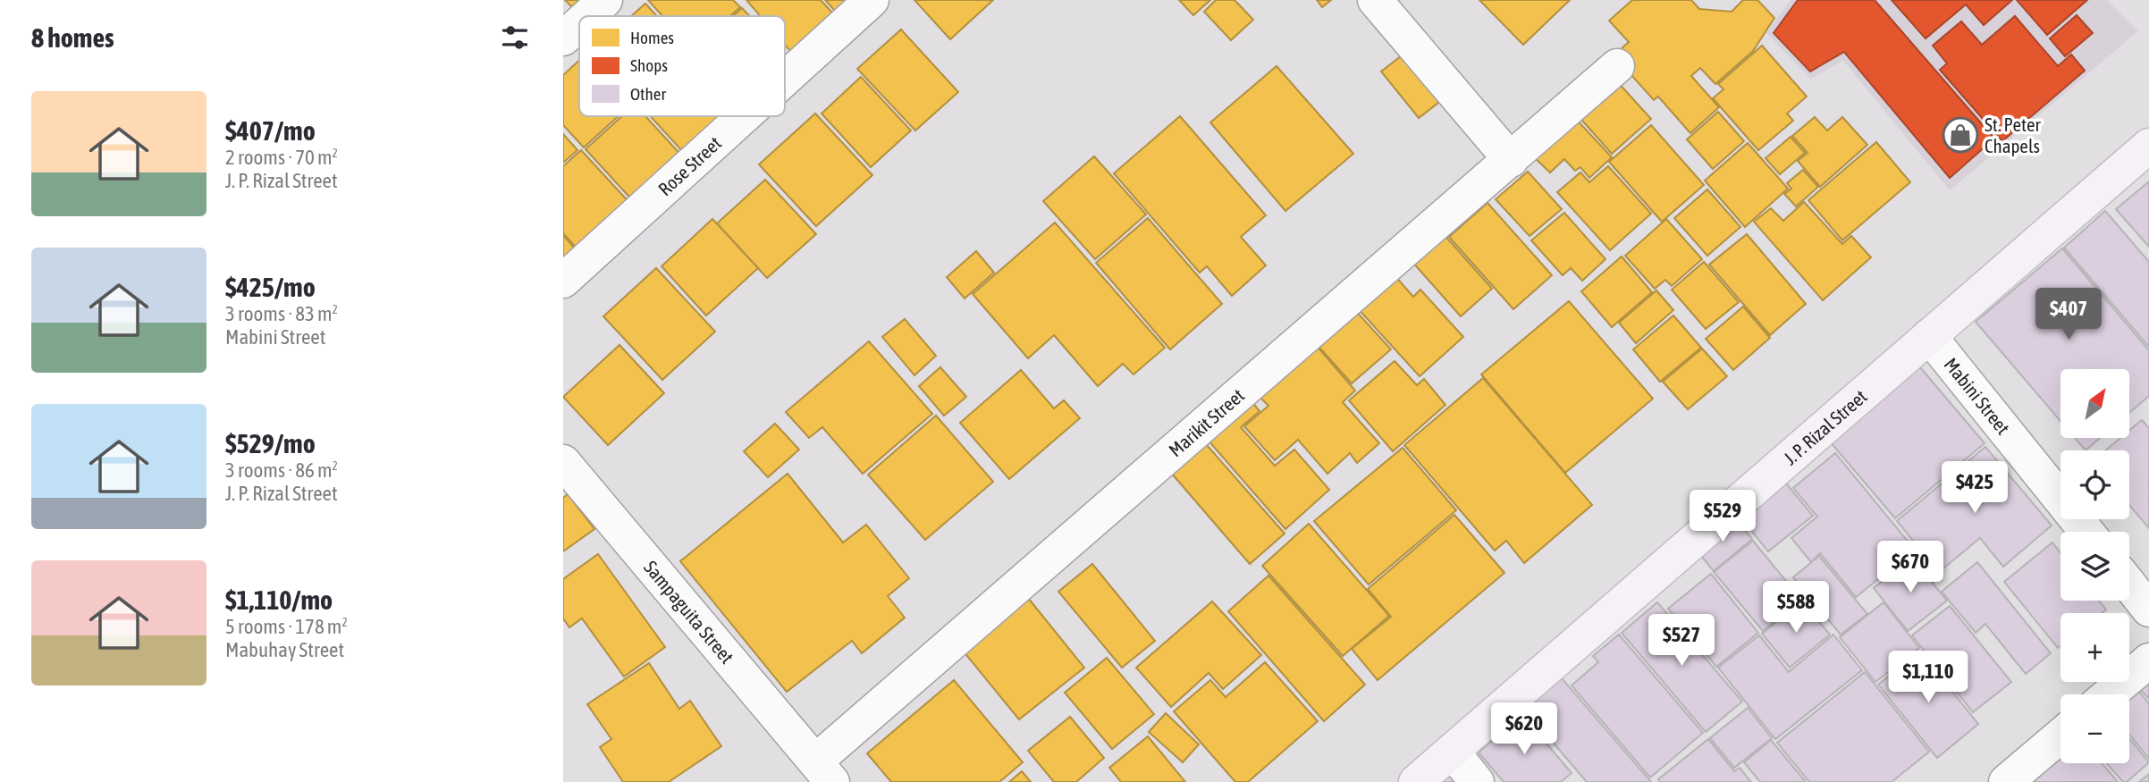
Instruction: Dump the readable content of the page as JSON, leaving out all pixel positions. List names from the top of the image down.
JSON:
{
  "streets": {
    "main road": ["J. P. Rizal Street"],
    "street": [
      "Rose Street",
      "Mabini Street",
      "Marikit Street",
      "Sampaguita Street"
    ]
  },
  "crossings": [
    ["Mabini Street", "J. P. Rizal Street"],
    ["Marikit Street", "Sampaguita Street"]
  ],
  "places": {
    "shop": ["St. Peter Chapels"]
  },
  "legend": ["Homes", "Shops", "Other"],
  "north": "top right",
  "page": {
    "heading": "8 homes",
    "list": [
      {
        "name": "$407/mo",
        "note": "2 rooms · 70 m² · J. P. Rizal Street"
      },
      {
        "name": "$425/mo",
        "note": "3 rooms · 83 m² · Mabini Street"
      },
      {
        "name": "$529/mo",
        "note": "3 rooms · 86 m² · J. P. Rizal Street"
      },
      {
        "name": "$1,110/mo",
        "note": "5 rooms · 178 m² · Mabuhay Street"
      }
    ],
    "price": [
      "$407",
      "$425",
      "$529",
      "$670",
      "$588",
      "$527",
      "$1,110",
      "$620"
    ],
    "map_buttons": ["+", "−"]
  }
}
